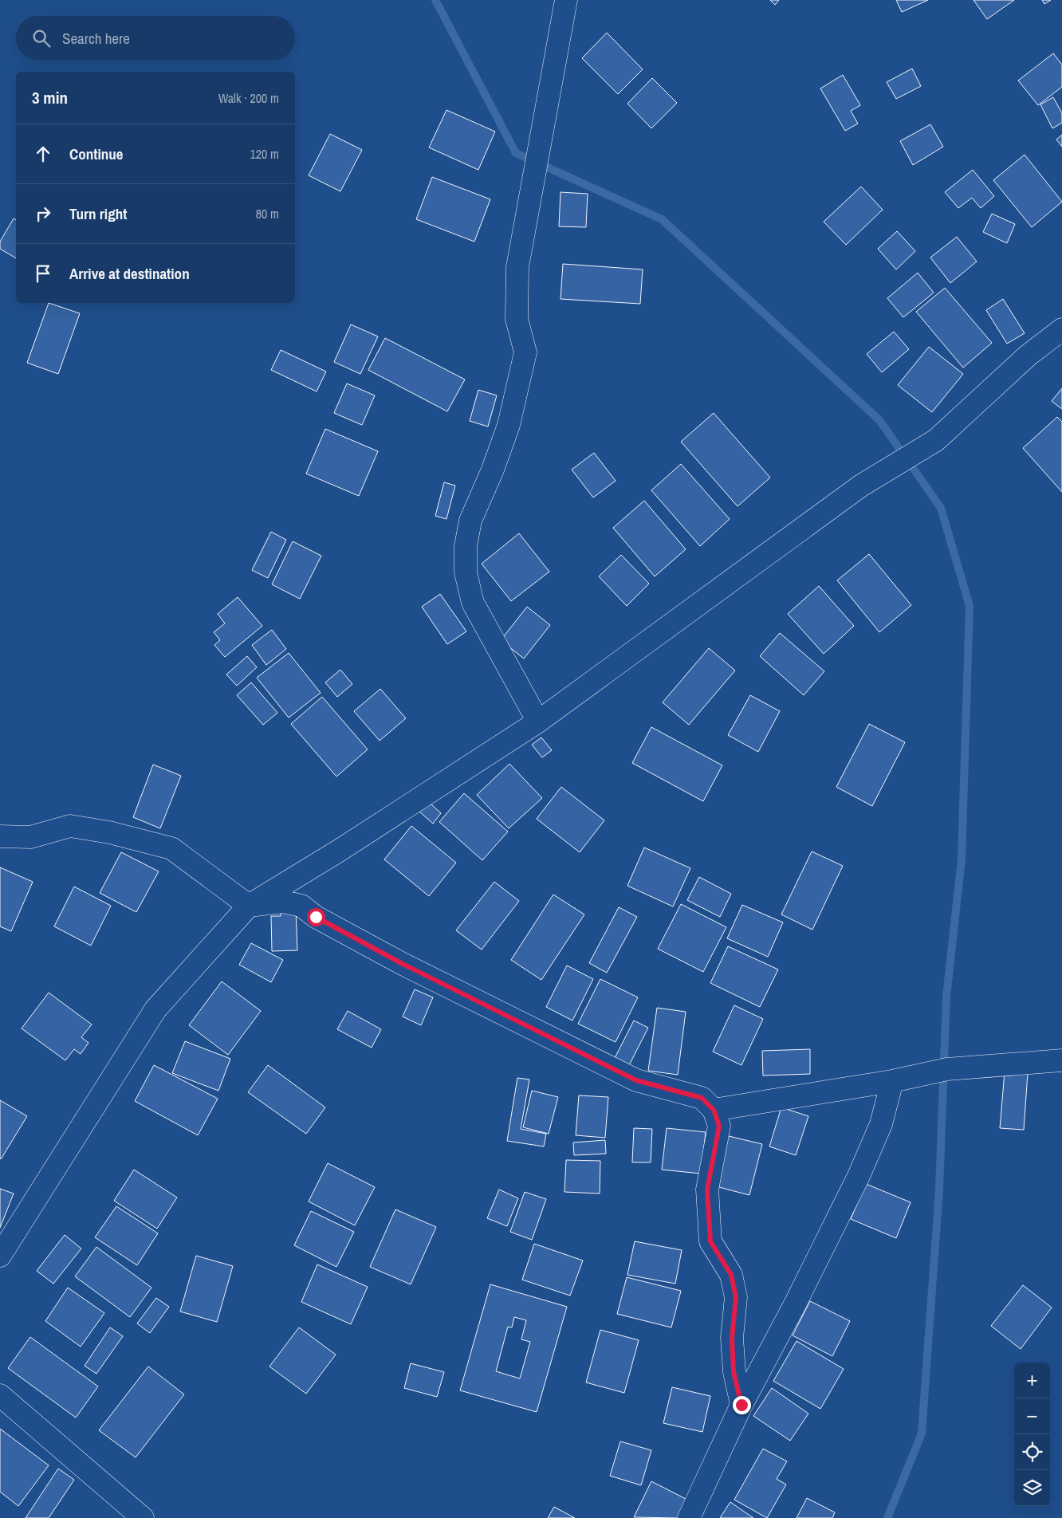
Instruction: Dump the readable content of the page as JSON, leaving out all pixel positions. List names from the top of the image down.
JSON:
{
  "page": {
    "search": "Search here",
    "heading": ["3 min", "Walk · 200 m"],
    "list": [
      ["Continue", "120 m"],
      ["Turn right", "80 m"],
      "Arrive at destination"
    ],
    "map_buttons": ["+", "−"]
  }
}
